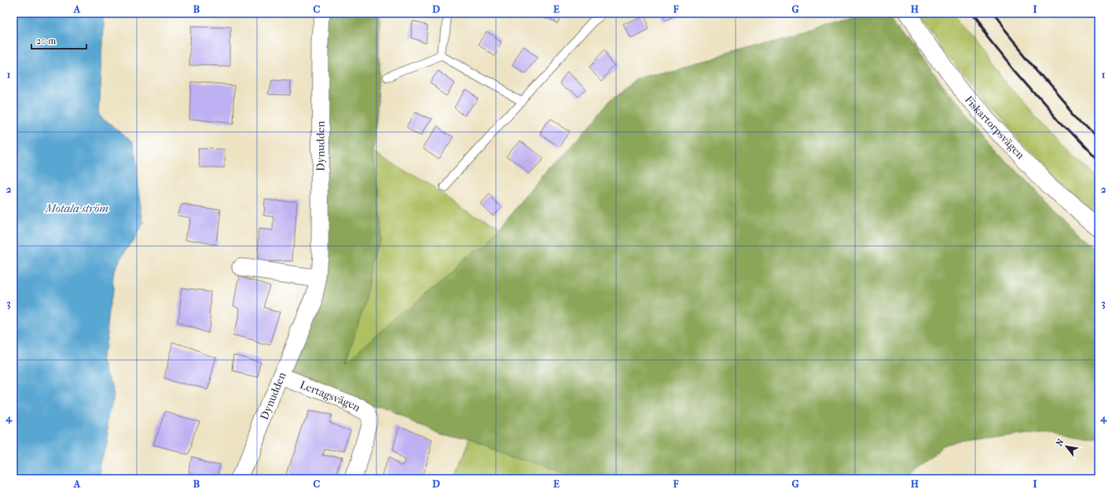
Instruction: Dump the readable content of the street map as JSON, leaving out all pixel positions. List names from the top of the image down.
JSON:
{
  "streets": {
    "street": ["Fiskartorpsvägen", "Dynudden", "Lertagsvägen"]
  },
  "crossings": [
    ["Dynudden", "Lertagsvägen"]
  ],
  "water": ["Motala ström"],
  "scale_bar": "20 m",
  "north": "top left",
  "grid": {
    "columns": [
      "A",
      "B",
      "C",
      "D",
      "E",
      "F",
      "G",
      "H",
      "I"
    ],
    "rows": [
      "1",
      "2",
      "3",
      "4"
    ]
  }
}
